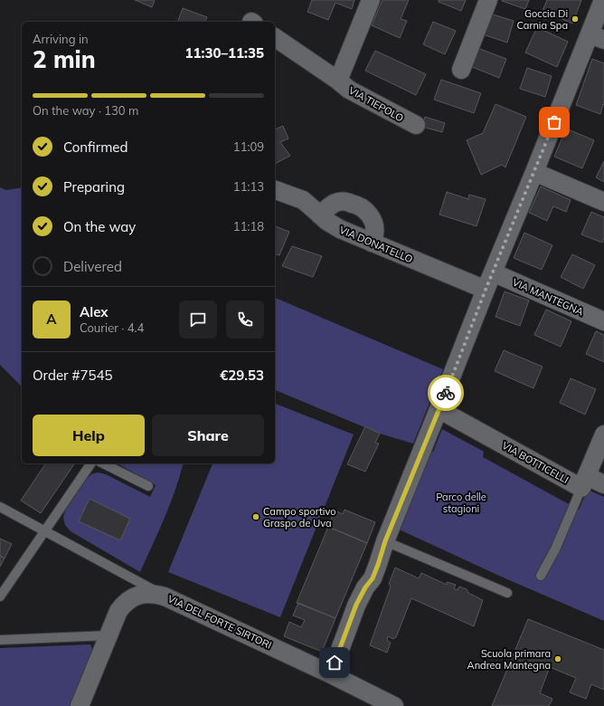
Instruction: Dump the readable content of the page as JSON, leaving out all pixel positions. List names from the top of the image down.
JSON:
{
  "streets": {
    "street": [
      "VIA TIEPOLO",
      "VIA DONATELLO",
      "VIA MANTEGNA",
      "VIA BOTTICELLI",
      "VIA DEL FORTE SIRTORI"
    ]
  },
  "parks": ["Parco delle stagioni"],
  "places": ["Goccia Di Carnia Spa", "Campo sportivo Graspo de Uva", "Scuola primara Andrea Mantegna"],
  "page": {
    "heading": ["2 min", "Arriving in", "11:30–11:35"],
    "panel": [
      "Alex",
      "Courier · 4.4",
      "Order #7545",
      "€29.53"
    ],
    "bar": "On the way · 130 m",
    "list": [
      ["Confirmed", "11:09"],
      ["Preparing", "11:13"],
      ["On the way", "11:18"],
      "Delivered"
    ],
    "round": "A",
    "buttons": ["Help", "Share"]
  }
}
